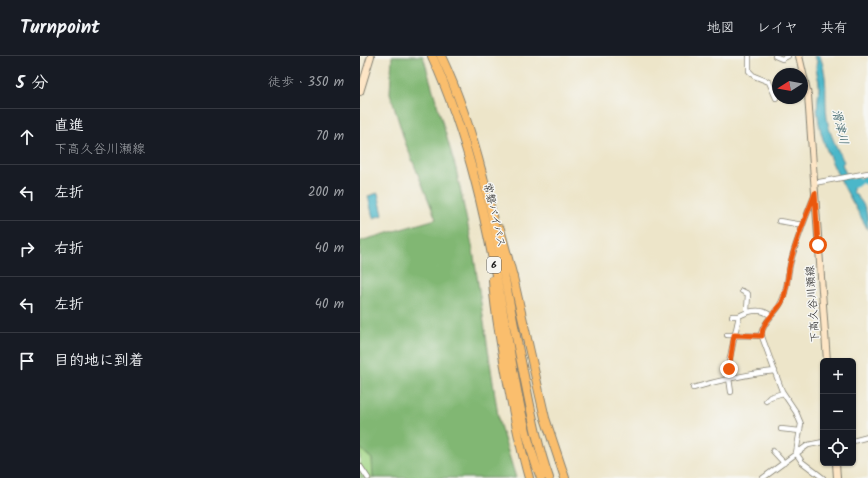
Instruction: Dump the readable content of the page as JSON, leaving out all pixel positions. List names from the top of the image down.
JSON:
{
  "streets": {
    "highway": ["常磐バイパス", "6"],
    "main road": ["下高久谷川瀬線"]
  },
  "water": ["滑津川"],
  "north": "left",
  "page": {
    "header": "Turnpoint",
    "nav": ["地図", "レイヤ", "共有"],
    "heading": ["5 分", "徒歩 · 350 m"],
    "list": [
      ["直進", "下高久谷川瀬線", "70 m"],
      ["左折", "200 m"],
      ["右折", "40 m"],
      ["左折", "40 m"],
      "目的地に到着"
    ],
    "map_buttons": ["+", "−"]
  }
}
